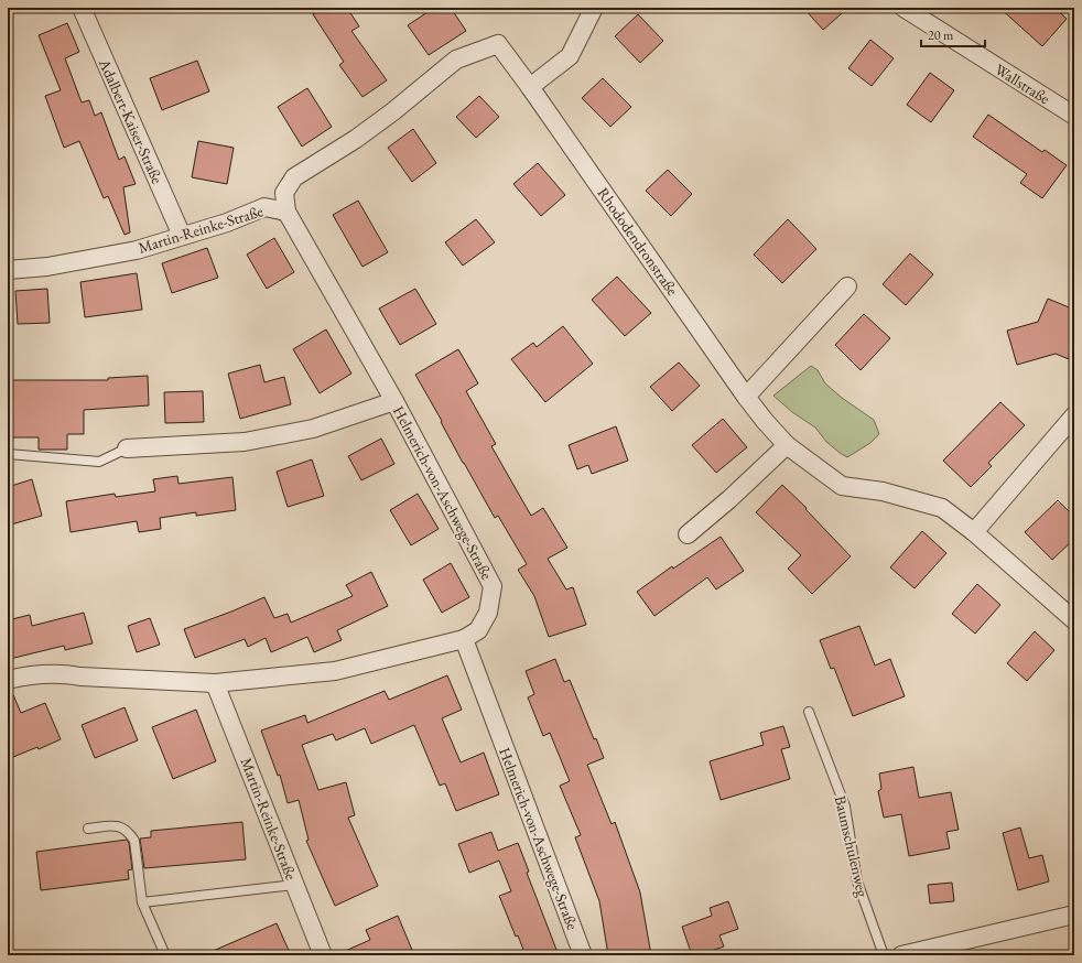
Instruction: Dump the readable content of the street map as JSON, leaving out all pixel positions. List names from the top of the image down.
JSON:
{
  "streets": {
    "street": [
      "Wallstraße",
      "Adalbert-Kaiser-Straße",
      "Martin-Reinke-Straße",
      "Rhododendronstraße",
      "Helmerich-von-Aschwege-Straße"
    ],
    "lane": ["Baumschulenweg"]
  },
  "crossings": [
    ["Adalbert-Kaiser-Straße", "Martin-Reinke-Straße"],
    ["Martin-Reinke-Straße", "Rhododendronstraße"],
    ["Martin-Reinke-Straße", "Helmerich-von-Aschwege-Straße"]
  ],
  "scale_bar": "20 m"
}
